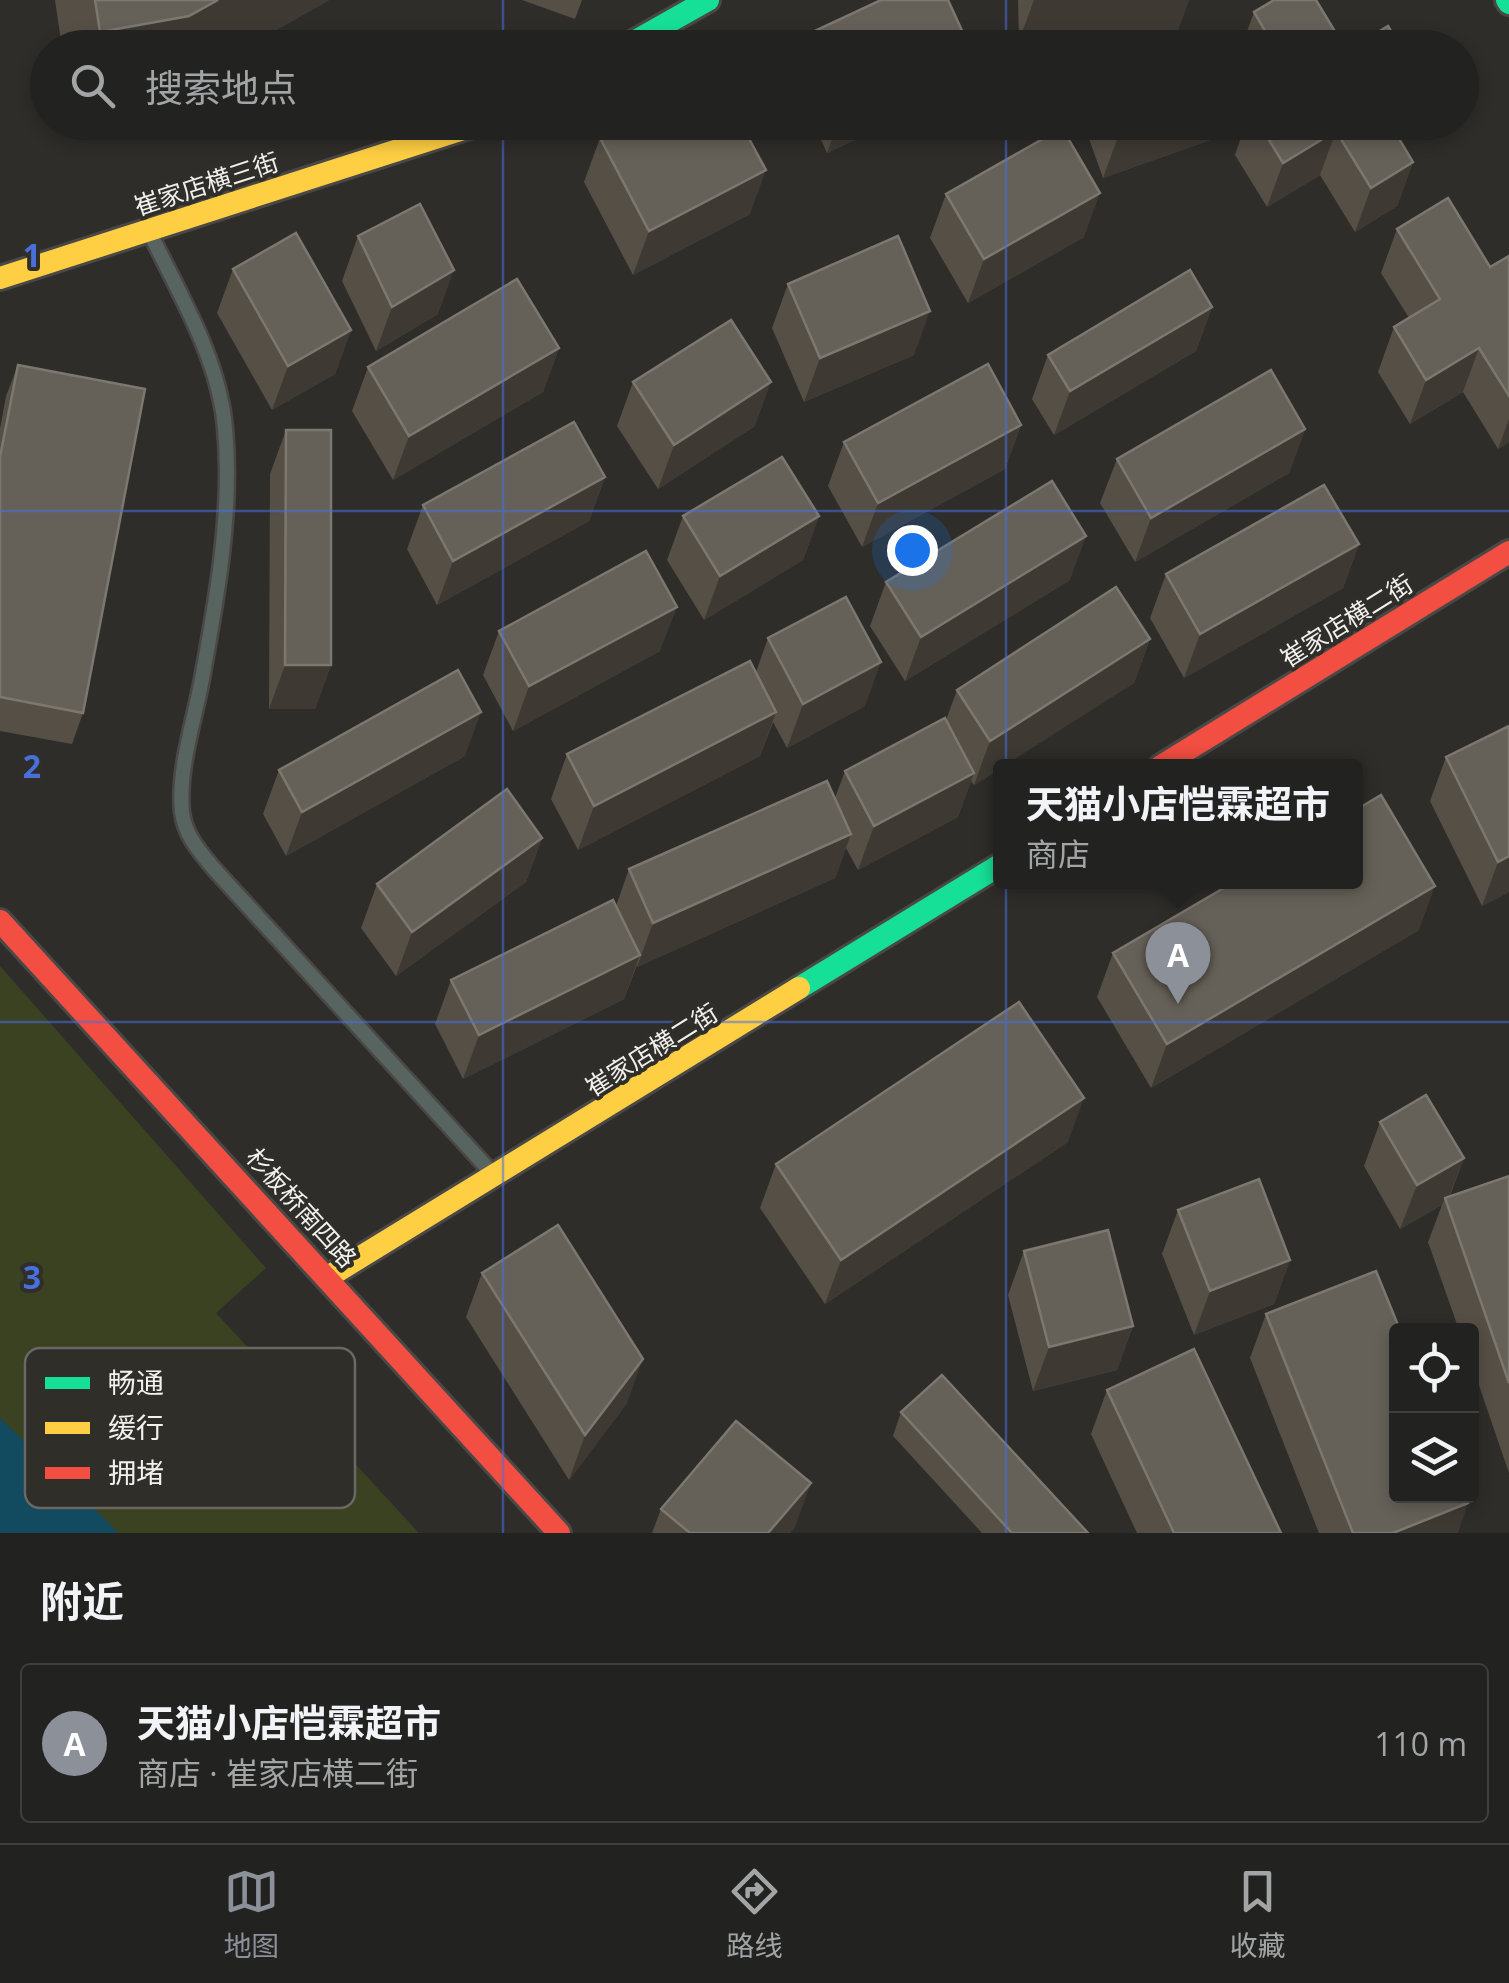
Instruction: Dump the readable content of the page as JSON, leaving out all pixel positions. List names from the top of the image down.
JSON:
{
  "streets": {
    "street": ["崔家店横三街", "崔家店横二街", "杉板桥南四路"]
  },
  "crossings": [
    ["崔家店横二街", "杉板桥南四路"]
  ],
  "legend": ["畅通", "缓行", "拥堵"],
  "page": {
    "search": "搜索地点",
    "popup": ["天猫小店恺霖超市", "商店"],
    "pins": "A",
    "heading": "附近",
    "list": [
      {
        "mark": "A",
        "name": "天猫小店恺霖超市",
        "note": "商店 · 崔家店横二街",
        "value": "110 m"
      }
    ],
    "nav": ["地图", "路线", "收藏"]
  },
  "grid": {
    "rows": ["1", "2", "3"]
  }
}
